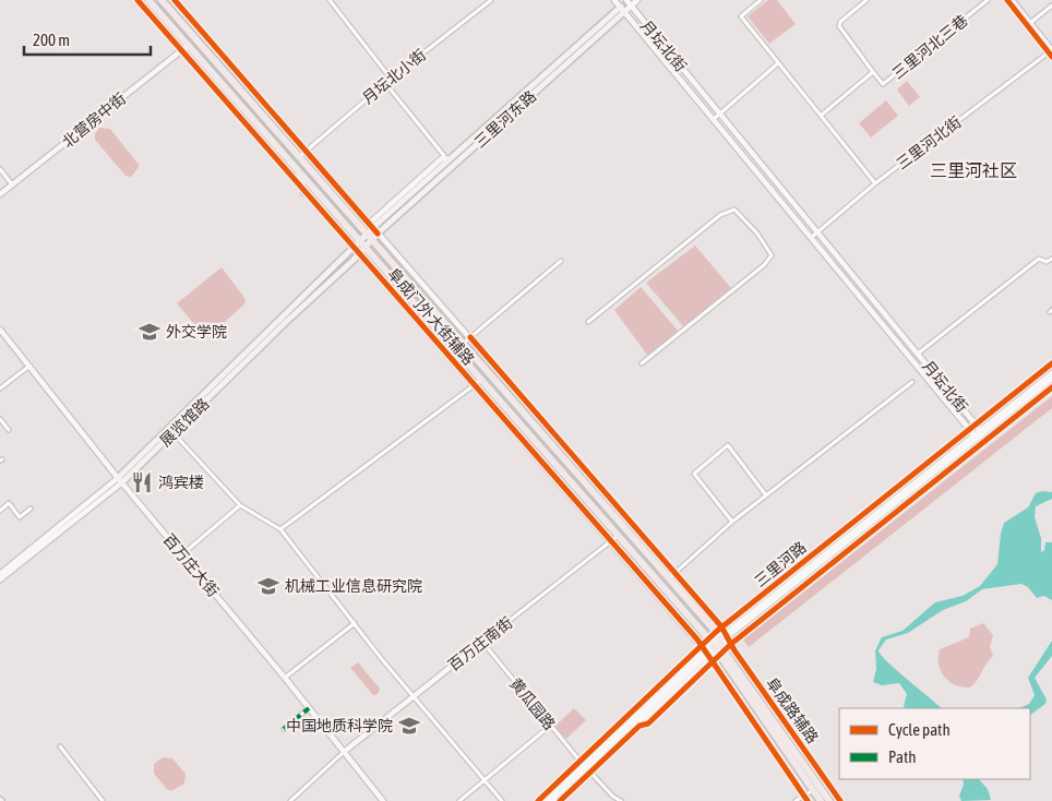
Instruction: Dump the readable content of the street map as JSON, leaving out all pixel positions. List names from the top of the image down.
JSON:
{
  "streets": {
    "main road": [
      "月坛北街",
      "三里河东路",
      "北营房中街",
      "阜成门外大街辅路",
      "展览馆路",
      "三里河路",
      "百万庄大街",
      "百万庄南街",
      "阜成路辅路"
    ],
    "street": [
      "三里河北三巷",
      "月坛北小街",
      "三里河北街",
      "黄瓜园路"
    ]
  },
  "crossings": [
    ["月坛北街", "三里河东路"],
    ["月坛北街", "三里河北街"],
    ["月坛北街", "三里河路"],
    ["月坛北小街", "阜成门外大街辅路"],
    ["三里河东路", "阜成门外大街辅路"],
    ["北营房中街", "阜成门外大街辅路"],
    ["阜成门外大街辅路", "展览馆路"],
    ["阜成门外大街辅路", "三里河路"],
    ["阜成门外大街辅路", "百万庄南街"],
    ["阜成门外大街辅路", "阜成路辅路"],
    ["展览馆路", "百万庄大街"],
    ["三里河路", "黄瓜园路"],
    ["三里河路", "阜成路辅路"],
    ["百万庄大街", "百万庄南街"],
    ["百万庄南街", "黄瓜园路"]
  ],
  "districts": ["三里河社区"],
  "places": {
    "school or university": ["外交学院", "机械工业信息研究院", "中国地质科学院"],
    "restaurant": ["鸿宾楼"]
  },
  "legend": ["Cycle path", "Path"],
  "scale_bar": "200 m"
}
